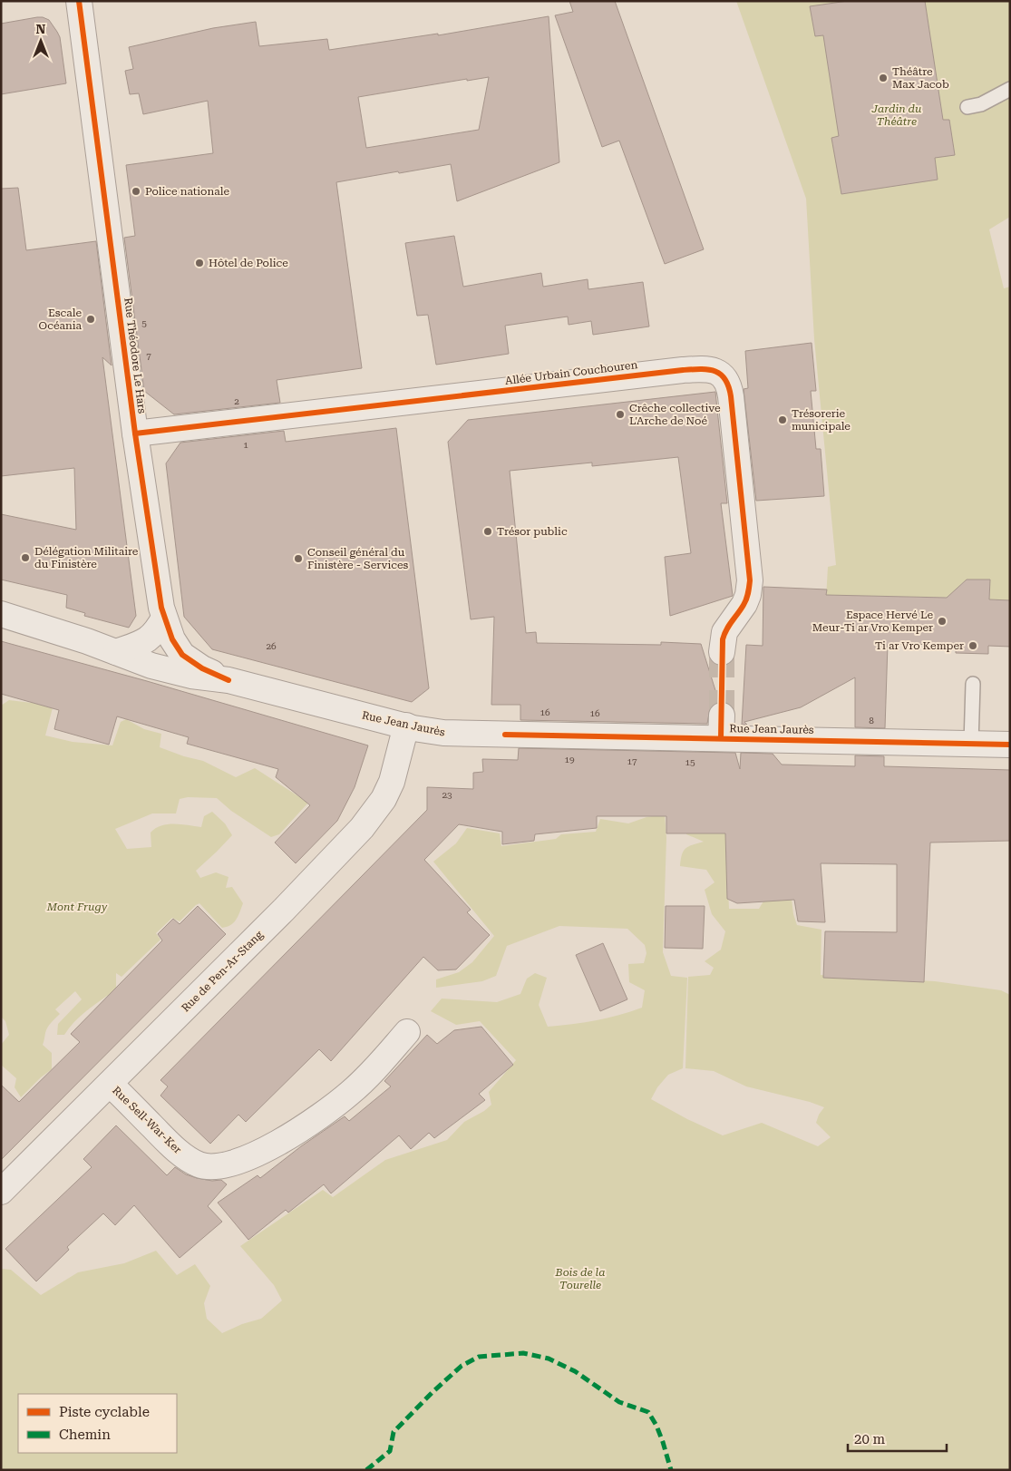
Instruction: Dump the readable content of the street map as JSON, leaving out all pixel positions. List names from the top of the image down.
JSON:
{
  "streets": {
    "street": [
      "Rue Théodore Le Hars",
      "Allée Urbain Couchouren",
      "Rue Jean Jaurès",
      "Rue de Pen-Ar-Stang",
      "Rue Sell-War-Ker"
    ]
  },
  "crossings": [
    ["Rue Théodore Le Hars", "Allée Urbain Couchouren"],
    ["Rue Théodore Le Hars", "Rue Jean Jaurès"],
    ["Rue Jean Jaurès", "Rue de Pen-Ar-Stang"],
    ["Rue de Pen-Ar-Stang", "Rue Sell-War-Ker"]
  ],
  "parks": ["Jardin du Théâtre", "Mont Frugy", "Bois de la Tourelle"],
  "places": [
    "Théâtre Max Jacob",
    "Police nationale",
    "Hôtel de Police",
    "Escale Océania",
    "Crêche collective L'Arche de Noé",
    "Trésorerie municipale",
    "Trésor public",
    "Délégation Militaire du Finistère",
    "Conseil général du Finistère - Services",
    "Espace Hervé Le Meur-Ti ar Vro Kemper",
    "Ti ar Vro Kemper"
  ],
  "house_numbers": [
    "5",
    "7",
    "2",
    "1",
    "26",
    "16",
    "16",
    "8",
    "19",
    "17",
    "15",
    "23"
  ],
  "legend": ["Piste cyclable", "Chemin"],
  "scale_bar": "20 m",
  "north": "top"
}
